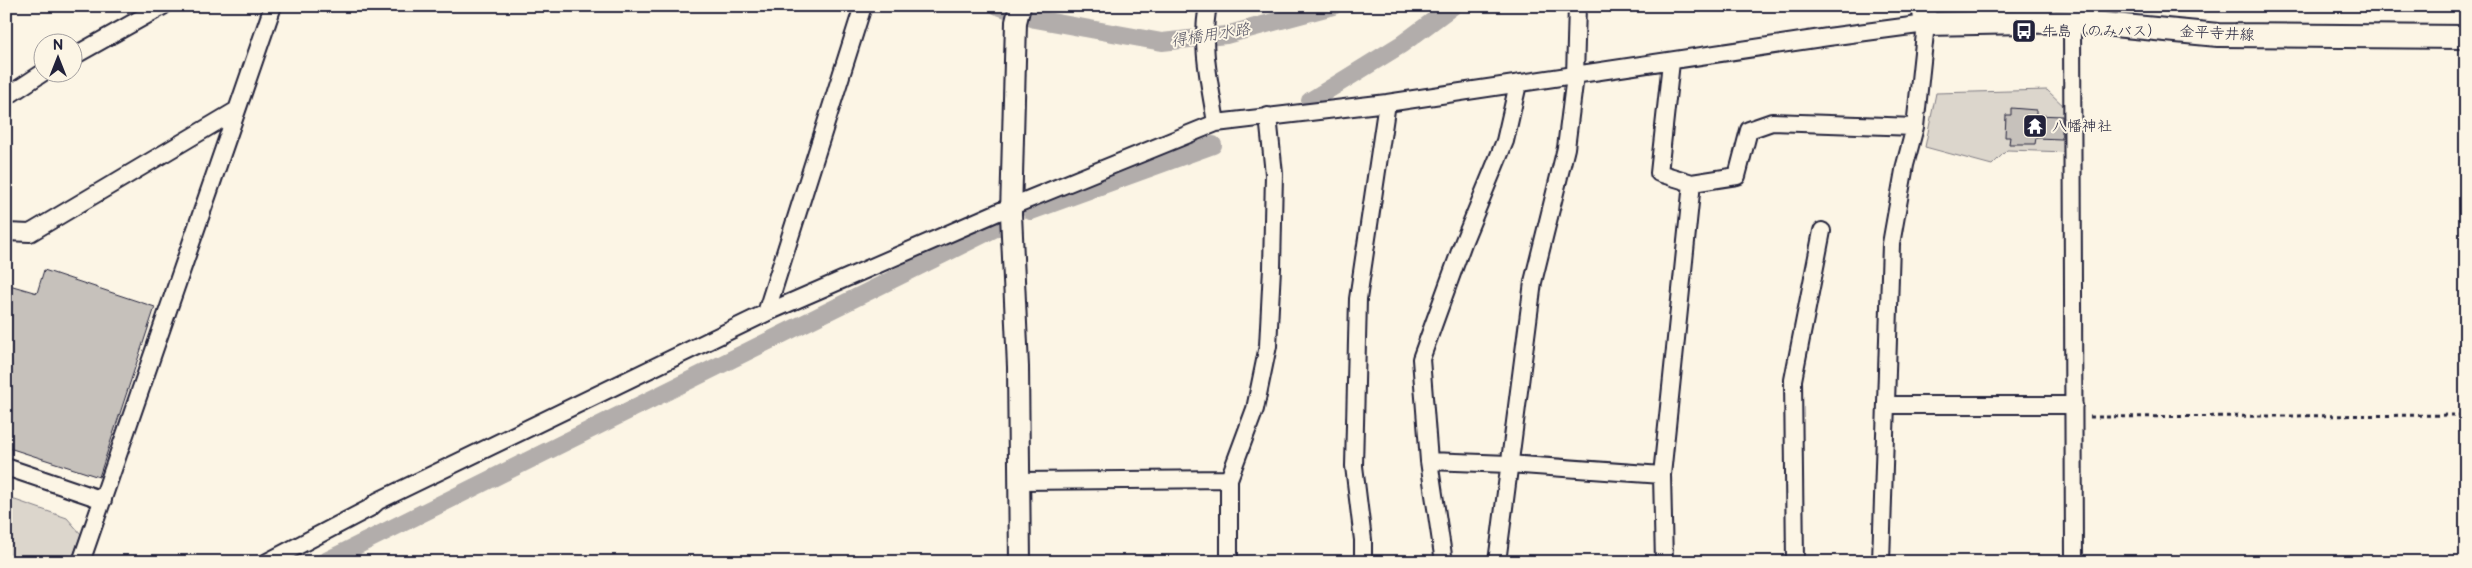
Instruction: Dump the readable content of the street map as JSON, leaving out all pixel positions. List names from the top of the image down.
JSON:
{
  "streets": {
    "main road": ["金平寺井線"]
  },
  "water": ["得橋用水路"],
  "places": {
    "bus stop": ["牛島（のみバス）"],
    "temple": ["八幡神社"]
  },
  "north": "top"
}
